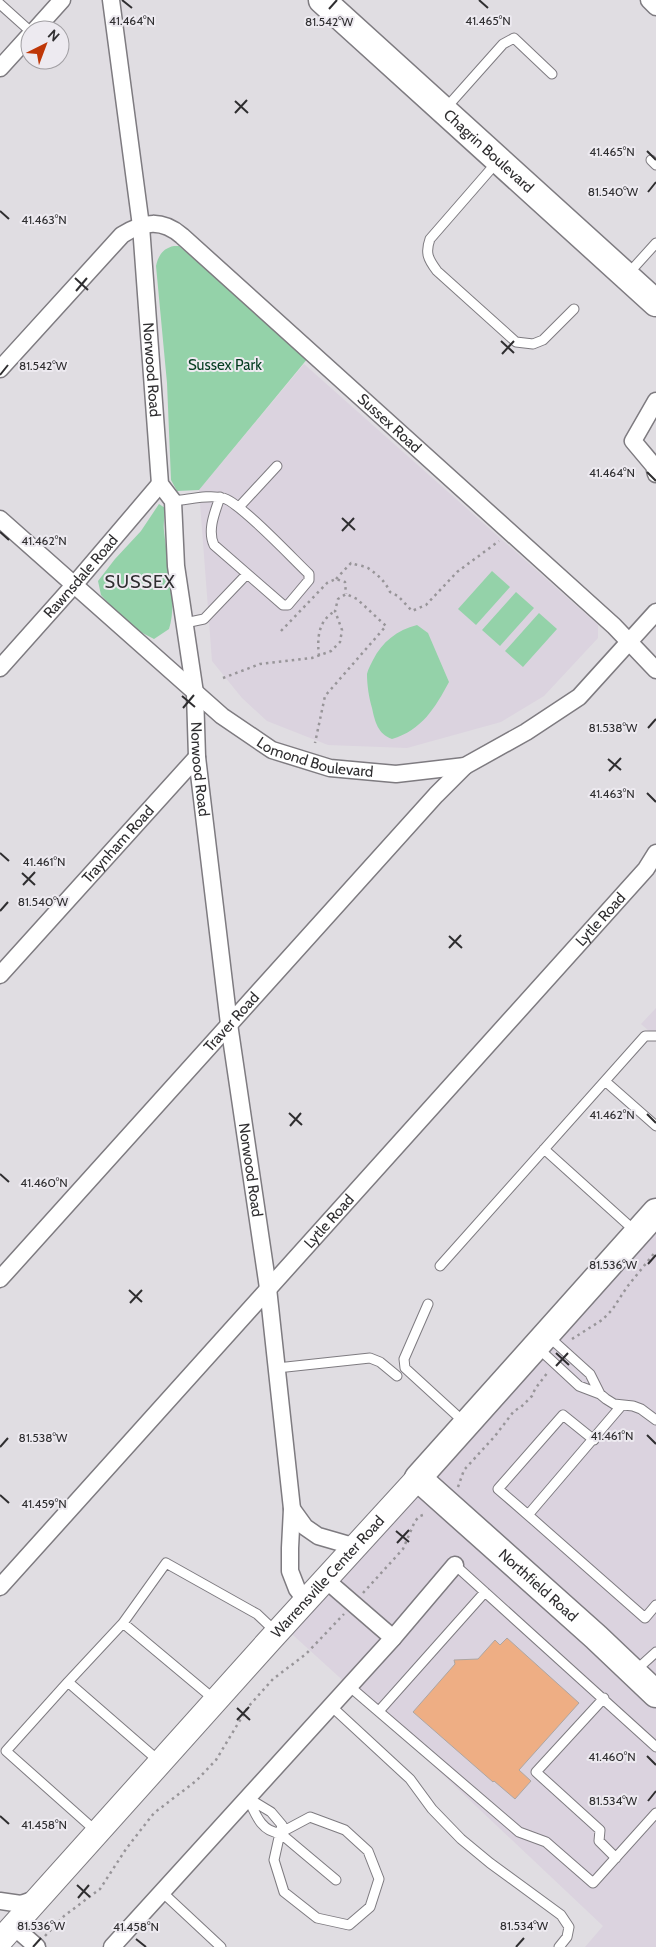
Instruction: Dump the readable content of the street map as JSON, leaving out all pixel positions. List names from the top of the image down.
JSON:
{
  "streets": {
    "main road": ["Chagrin Boulevard", "Warrensville Center Road", "Northfield Road"],
    "street": [
      "Norwood Road",
      "Sussex Road",
      "Rawnsdale Road",
      "Lomond Boulevard",
      "Traynham Road",
      "Lytle Road",
      "Traver Road"
    ]
  },
  "crossings": [
    ["Norwood Road", "Sussex Road"],
    ["Norwood Road", "Rawnsdale Road"],
    ["Norwood Road", "Lomond Boulevard"],
    ["Norwood Road", "Traynham Road"],
    ["Norwood Road", "Lytle Road"],
    ["Norwood Road", "Traver Road"],
    ["Norwood Road", "Warrensville Center Road"],
    ["Sussex Road", "Lomond Boulevard"],
    ["Rawnsdale Road", "Lomond Boulevard"],
    ["Lomond Boulevard", "Traver Road"],
    ["Warrensville Center Road", "Northfield Road"]
  ],
  "districts": ["SUSSEX"],
  "parks": ["Sussex Park"],
  "north": "top right",
  "coordinates": [
    "41.464°N",
    "41.465°N",
    "81.542°W",
    "81.540°W",
    "41.463°N",
    "41.462°N",
    "81.538°W",
    "41.461°N",
    "41.460°N",
    "81.536°W",
    "41.459°N",
    "81.534°W",
    "41.458°N"
  ]
}
